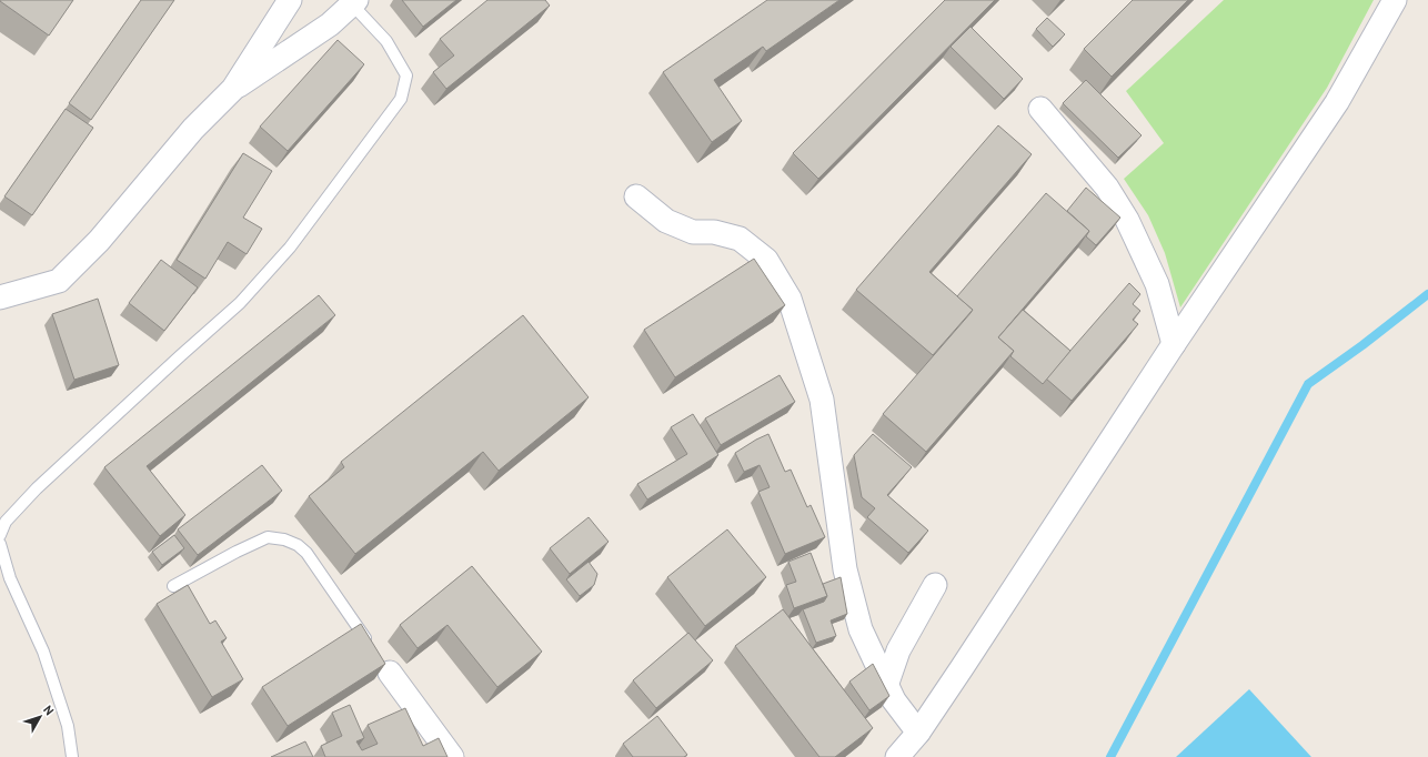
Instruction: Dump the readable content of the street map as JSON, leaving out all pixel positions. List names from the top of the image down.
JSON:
{
  "north": "top right"
}
